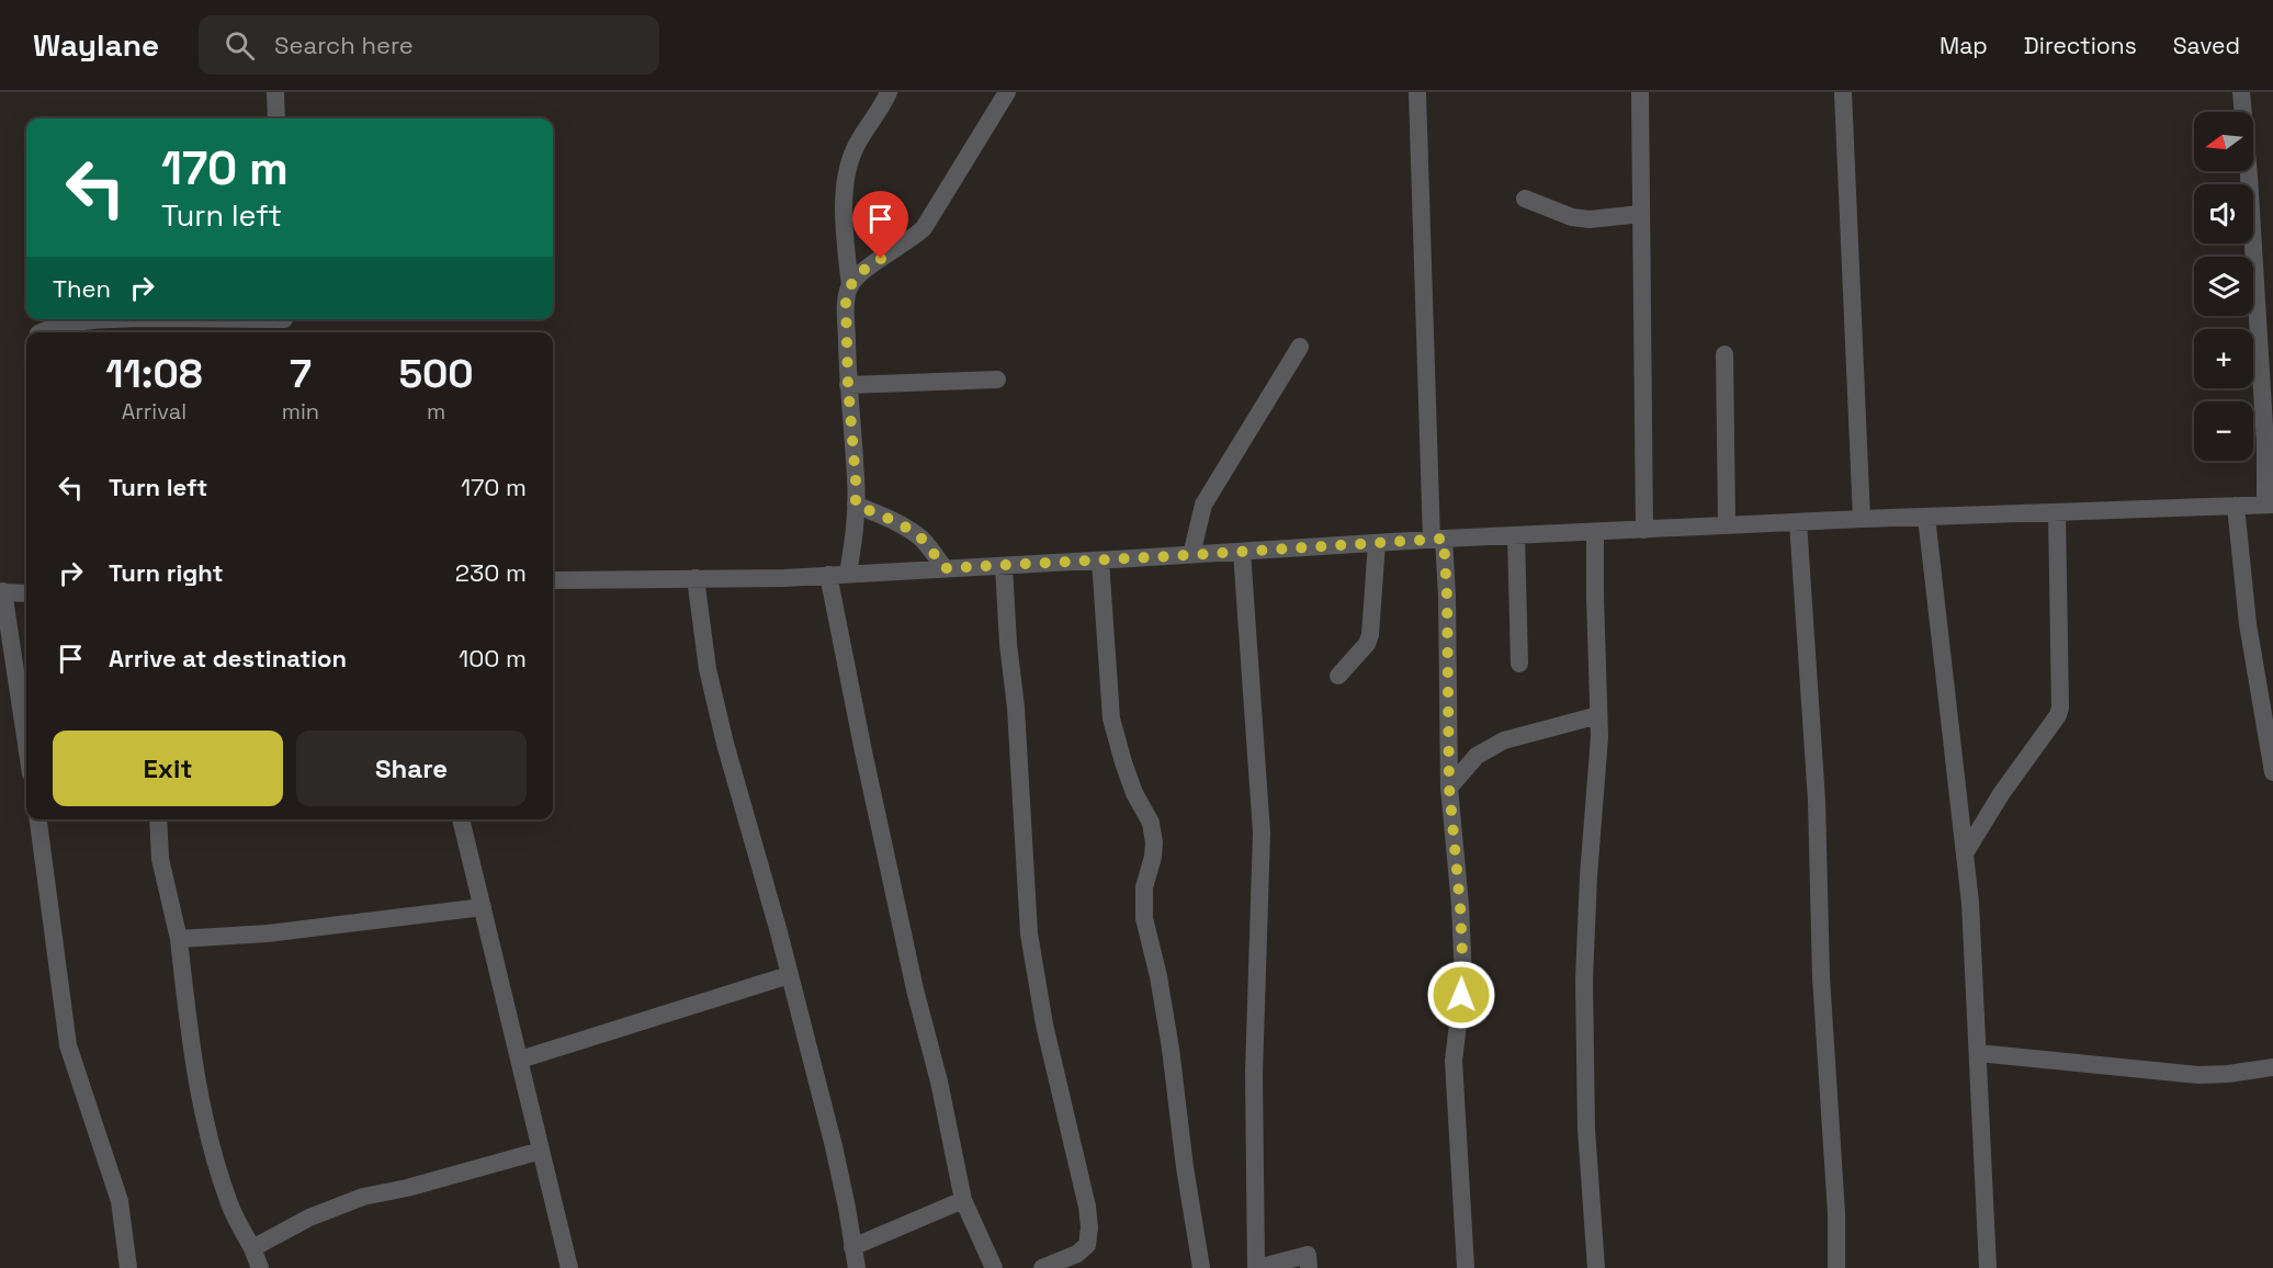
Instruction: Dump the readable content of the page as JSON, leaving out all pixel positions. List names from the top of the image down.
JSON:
{
  "north": "left",
  "page": {
    "header": "Waylane",
    "search": "Search here",
    "nav": ["Map", "Directions", "Saved"],
    "map_buttons": ["+", "−"],
    "turn": ["170 m", "Turn left"],
    "then": "Then",
    "eta": [
      "11:08",
      "Arrival",
      "7",
      "min",
      "500",
      "m"
    ],
    "list": [
      {
        "name": "Turn left",
        "value": "170 m"
      },
      {
        "name": "Turn right",
        "value": "230 m"
      },
      {
        "name": "Arrive at destination",
        "value": "100 m"
      }
    ],
    "buttons": ["Exit", "Share"]
  }
}
